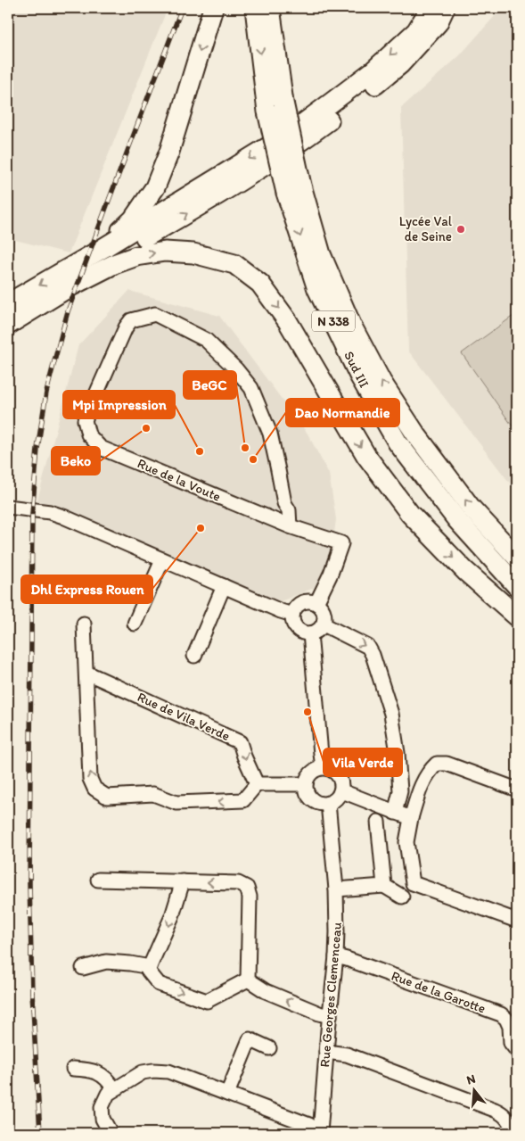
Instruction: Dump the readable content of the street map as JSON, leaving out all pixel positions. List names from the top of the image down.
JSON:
{
  "streets": {
    "highway": ["N 338", "Sud III"],
    "street": [
      "Rue de la Voute",
      "Rue de Vila Verde",
      "Rue de la Garotte",
      "Rue Georges Clemenceau"
    ]
  },
  "crossings": [
    ["N 338", "Sud III"],
    ["Rue de la Garotte", "Rue Georges Clemenceau"]
  ],
  "one_way": ["Rue de Vila Verde"],
  "places": [
    "Lycée Val de Seine",
    "Beko",
    "BeGC",
    "Mpi Impression",
    "Dao Normandie",
    "Dhl Express Rouen",
    "Vila Verde"
  ],
  "north": "top"
}
